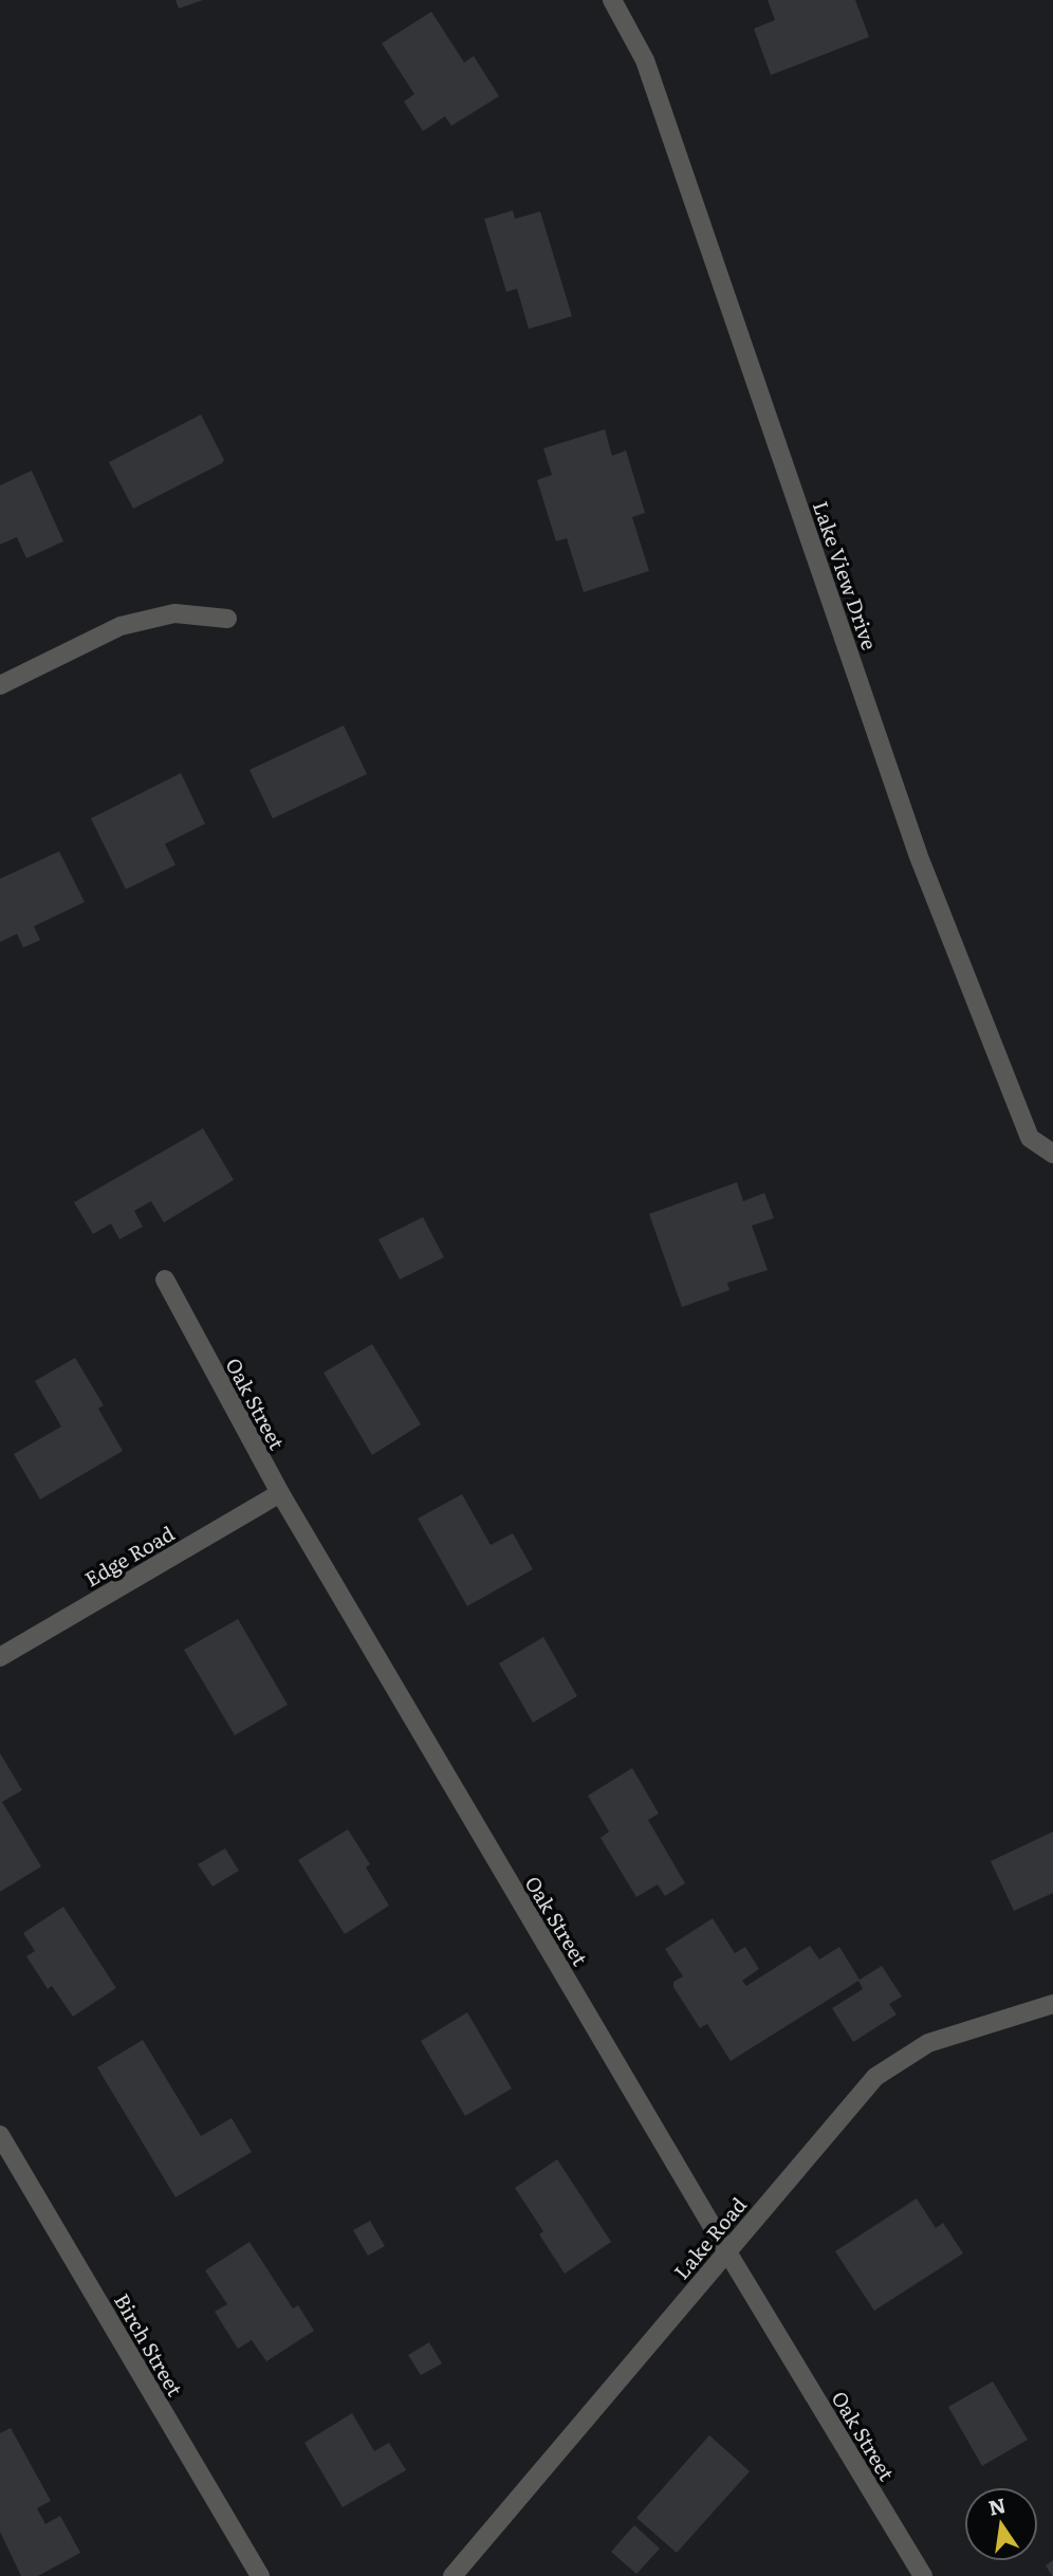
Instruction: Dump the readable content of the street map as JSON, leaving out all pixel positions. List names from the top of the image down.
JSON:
{
  "streets": {
    "street": [
      "Lake View Drive",
      "Oak Street",
      "Edge Road",
      "Lake Road",
      "Birch Street"
    ]
  },
  "crossings": [
    ["Oak Street", "Edge Road"],
    ["Oak Street", "Lake Road"]
  ],
  "north": "top"
}
